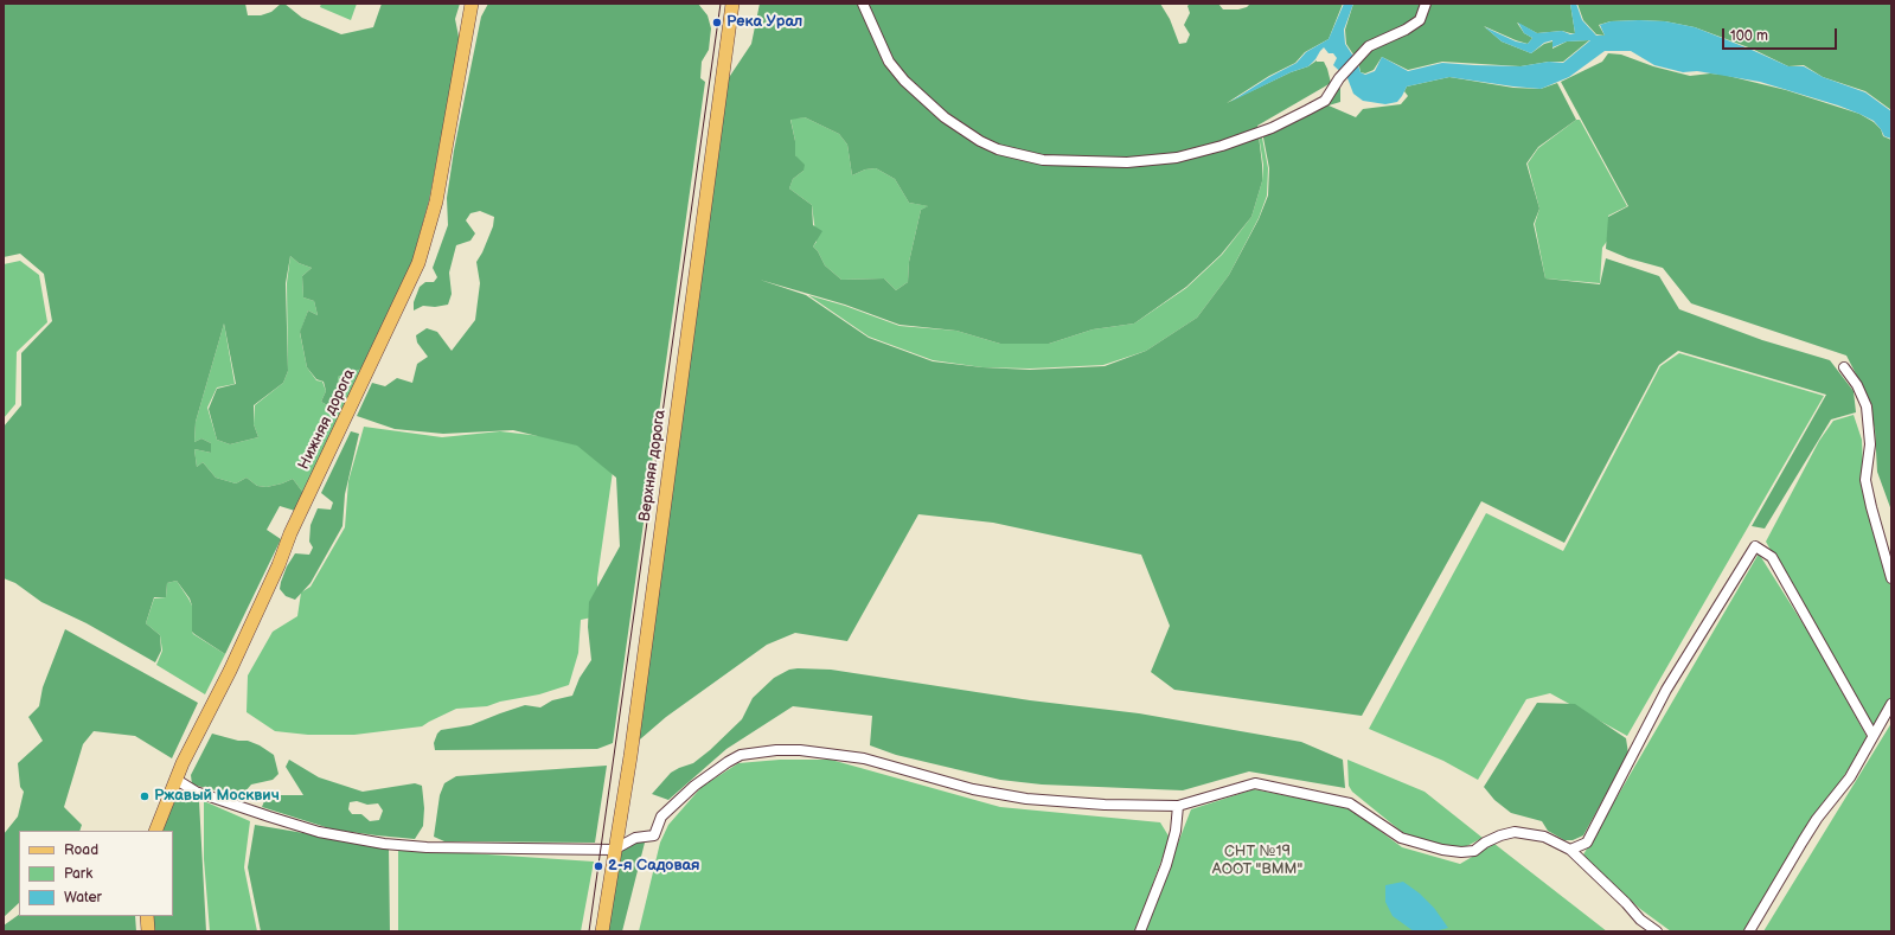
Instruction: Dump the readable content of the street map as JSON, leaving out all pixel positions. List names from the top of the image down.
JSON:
{
  "streets": {
    "main road": ["Нижняя дорога", "Верхняя дорога"]
  },
  "parks": ["СНТ №19 АООТ \"ВММ\""],
  "places": ["Река Урал", "Ржавый Москвич", "2-я Садовая"],
  "legend": ["Road", "Park", "Water"],
  "scale_bar": "100 m"
}
